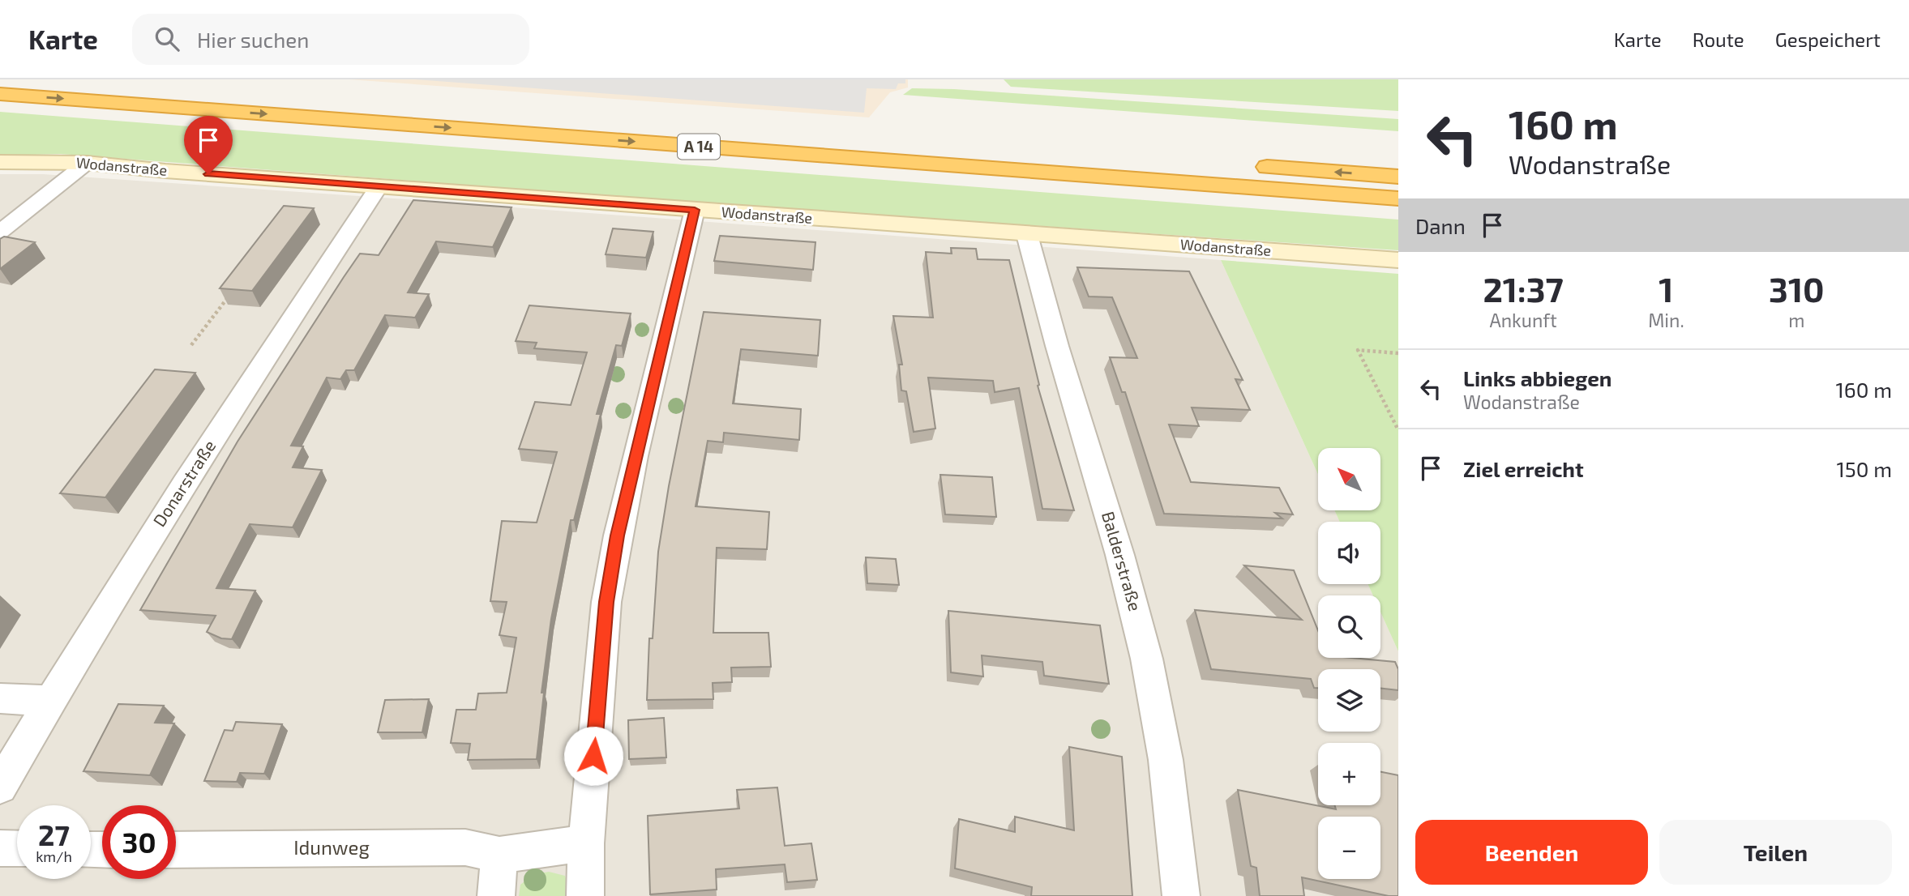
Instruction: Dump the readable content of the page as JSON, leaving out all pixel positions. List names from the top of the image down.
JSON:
{
  "streets": {
    "highway": ["A 14"],
    "street": [
      "Wodanstraße",
      "Donarstraße",
      "Balderstraße",
      "Idunweg"
    ]
  },
  "crossings": [
    ["Wodanstraße", "Donarstraße"],
    ["Wodanstraße", "Balderstraße"]
  ],
  "north": "top left",
  "page": {
    "header": "Karte",
    "search": "Hier suchen",
    "nav": ["Karte", "Route", "Gespeichert"],
    "turn": ["160 m", "Wodanstraße"],
    "then": "Dann",
    "eta": [
      "21:37",
      "Ankunft",
      "1",
      "Min.",
      "310",
      "m"
    ],
    "list": [
      {
        "name": "Links abbiegen",
        "note": "Wodanstraße",
        "value": "160 m"
      },
      {
        "name": "Ziel erreicht",
        "value": "150 m"
      }
    ],
    "map_buttons": ["+", "−"],
    "speed": "27 km/h",
    "limit": "30",
    "buttons": ["Beenden", "Teilen"]
  }
}
